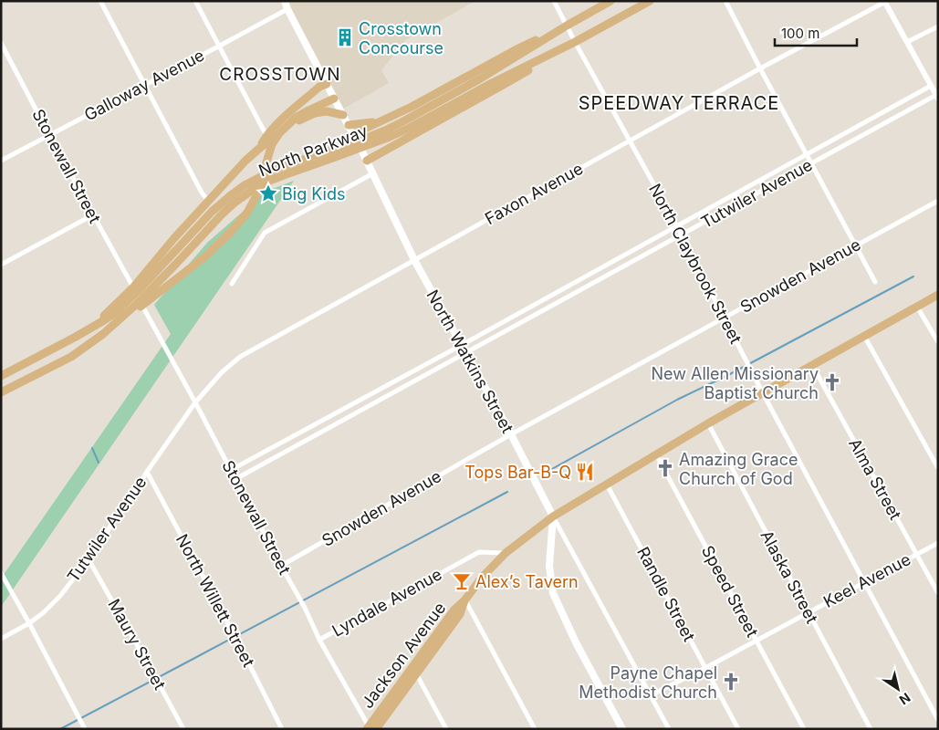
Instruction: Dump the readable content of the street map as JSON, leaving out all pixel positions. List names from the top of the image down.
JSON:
{
  "streets": {
    "main road": ["North Parkway", "North Watkins Street", "Jackson Avenue"],
    "street": [
      "Galloway Avenue",
      "Stonewall Street",
      "Faxon Avenue",
      "Tutwiler Avenue",
      "North Claybrook Street",
      "Snowden Avenue",
      "Alma Street",
      "Alaska Street",
      "Keel Avenue",
      "Speed Street",
      "Randle Street",
      "North Willett Street",
      "Lyndale Avenue",
      "Maury Street"
    ]
  },
  "crossings": [
    ["Galloway Avenue", "Stonewall Street"],
    ["Galloway Avenue", "North Watkins Street"],
    ["North Parkway", "North Claybrook Street"],
    ["Stonewall Street", "Faxon Avenue"],
    ["Stonewall Street", "Tutwiler Avenue"],
    ["Stonewall Street", "Snowden Avenue"],
    ["Stonewall Street", "Lyndale Avenue"],
    ["Stonewall Street", "Jackson Avenue"],
    ["Faxon Avenue", "Tutwiler Avenue"],
    ["Faxon Avenue", "North Claybrook Street"],
    ["Faxon Avenue", "North Watkins Street"],
    ["Tutwiler Avenue", "North Claybrook Street"],
    ["Tutwiler Avenue", "North Watkins Street"],
    ["Tutwiler Avenue", "North Willett Street"],
    ["Tutwiler Avenue", "Maury Street"],
    ["North Claybrook Street", "Snowden Avenue"],
    ["North Claybrook Street", "Keel Avenue"],
    ["North Claybrook Street", "Jackson Avenue"],
    ["Snowden Avenue", "North Watkins Street"],
    ["North Watkins Street", "Jackson Avenue"],
    ["Alma Street", "Keel Avenue"],
    ["Alma Street", "Jackson Avenue"],
    ["Alaska Street", "Keel Avenue"],
    ["Alaska Street", "Jackson Avenue"],
    ["Keel Avenue", "Speed Street"],
    ["Keel Avenue", "Randle Street"],
    ["Speed Street", "Jackson Avenue"],
    ["Randle Street", "Jackson Avenue"],
    ["Lyndale Avenue", "Jackson Avenue"]
  ],
  "districts": ["CROSSTOWN", "SPEEDWAY TERRACE"],
  "places": {
    "building": ["Crosstown Concourse"],
    "place": ["Big Kids"],
    "church": ["New Allen Missionary Baptist Church", "Amazing Grace Church of God", "Payne Chapel Methodist Church"],
    "restaurant": ["Tops Bar-B-Q"],
    "bar": ["Alex’s Tavern"]
  },
  "scale_bar": "100 m",
  "north": "bottom right"
}
